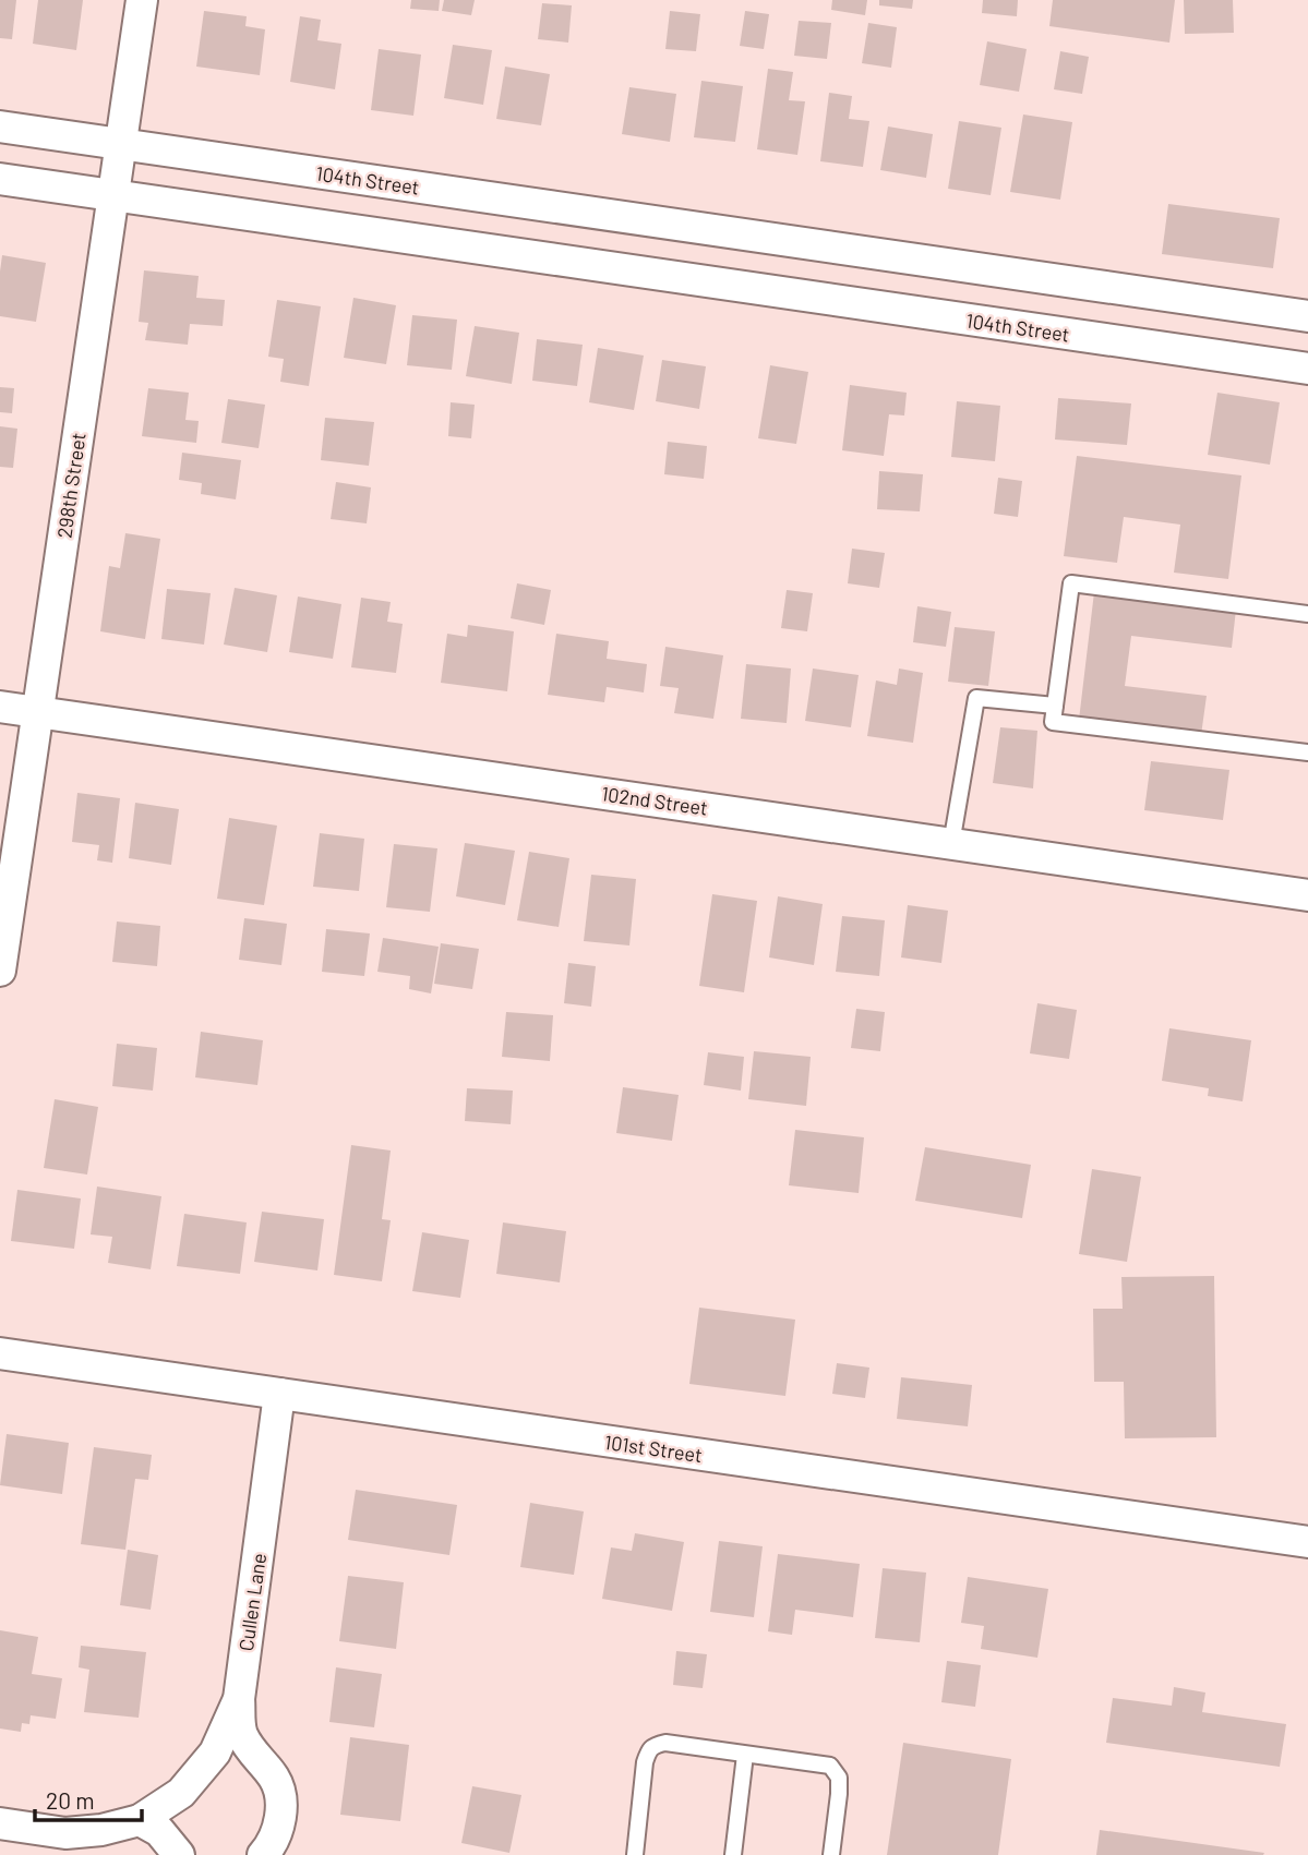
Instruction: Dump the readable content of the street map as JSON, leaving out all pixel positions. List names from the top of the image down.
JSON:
{
  "streets": {
    "street": [
      "104th Street",
      "298th Street",
      "102nd Street",
      "101st Street",
      "Cullen Lane"
    ]
  },
  "crossings": [
    ["104th Street", "298th Street"],
    ["298th Street", "102nd Street"],
    ["101st Street", "Cullen Lane"]
  ],
  "scale_bar": "20 m"
}
